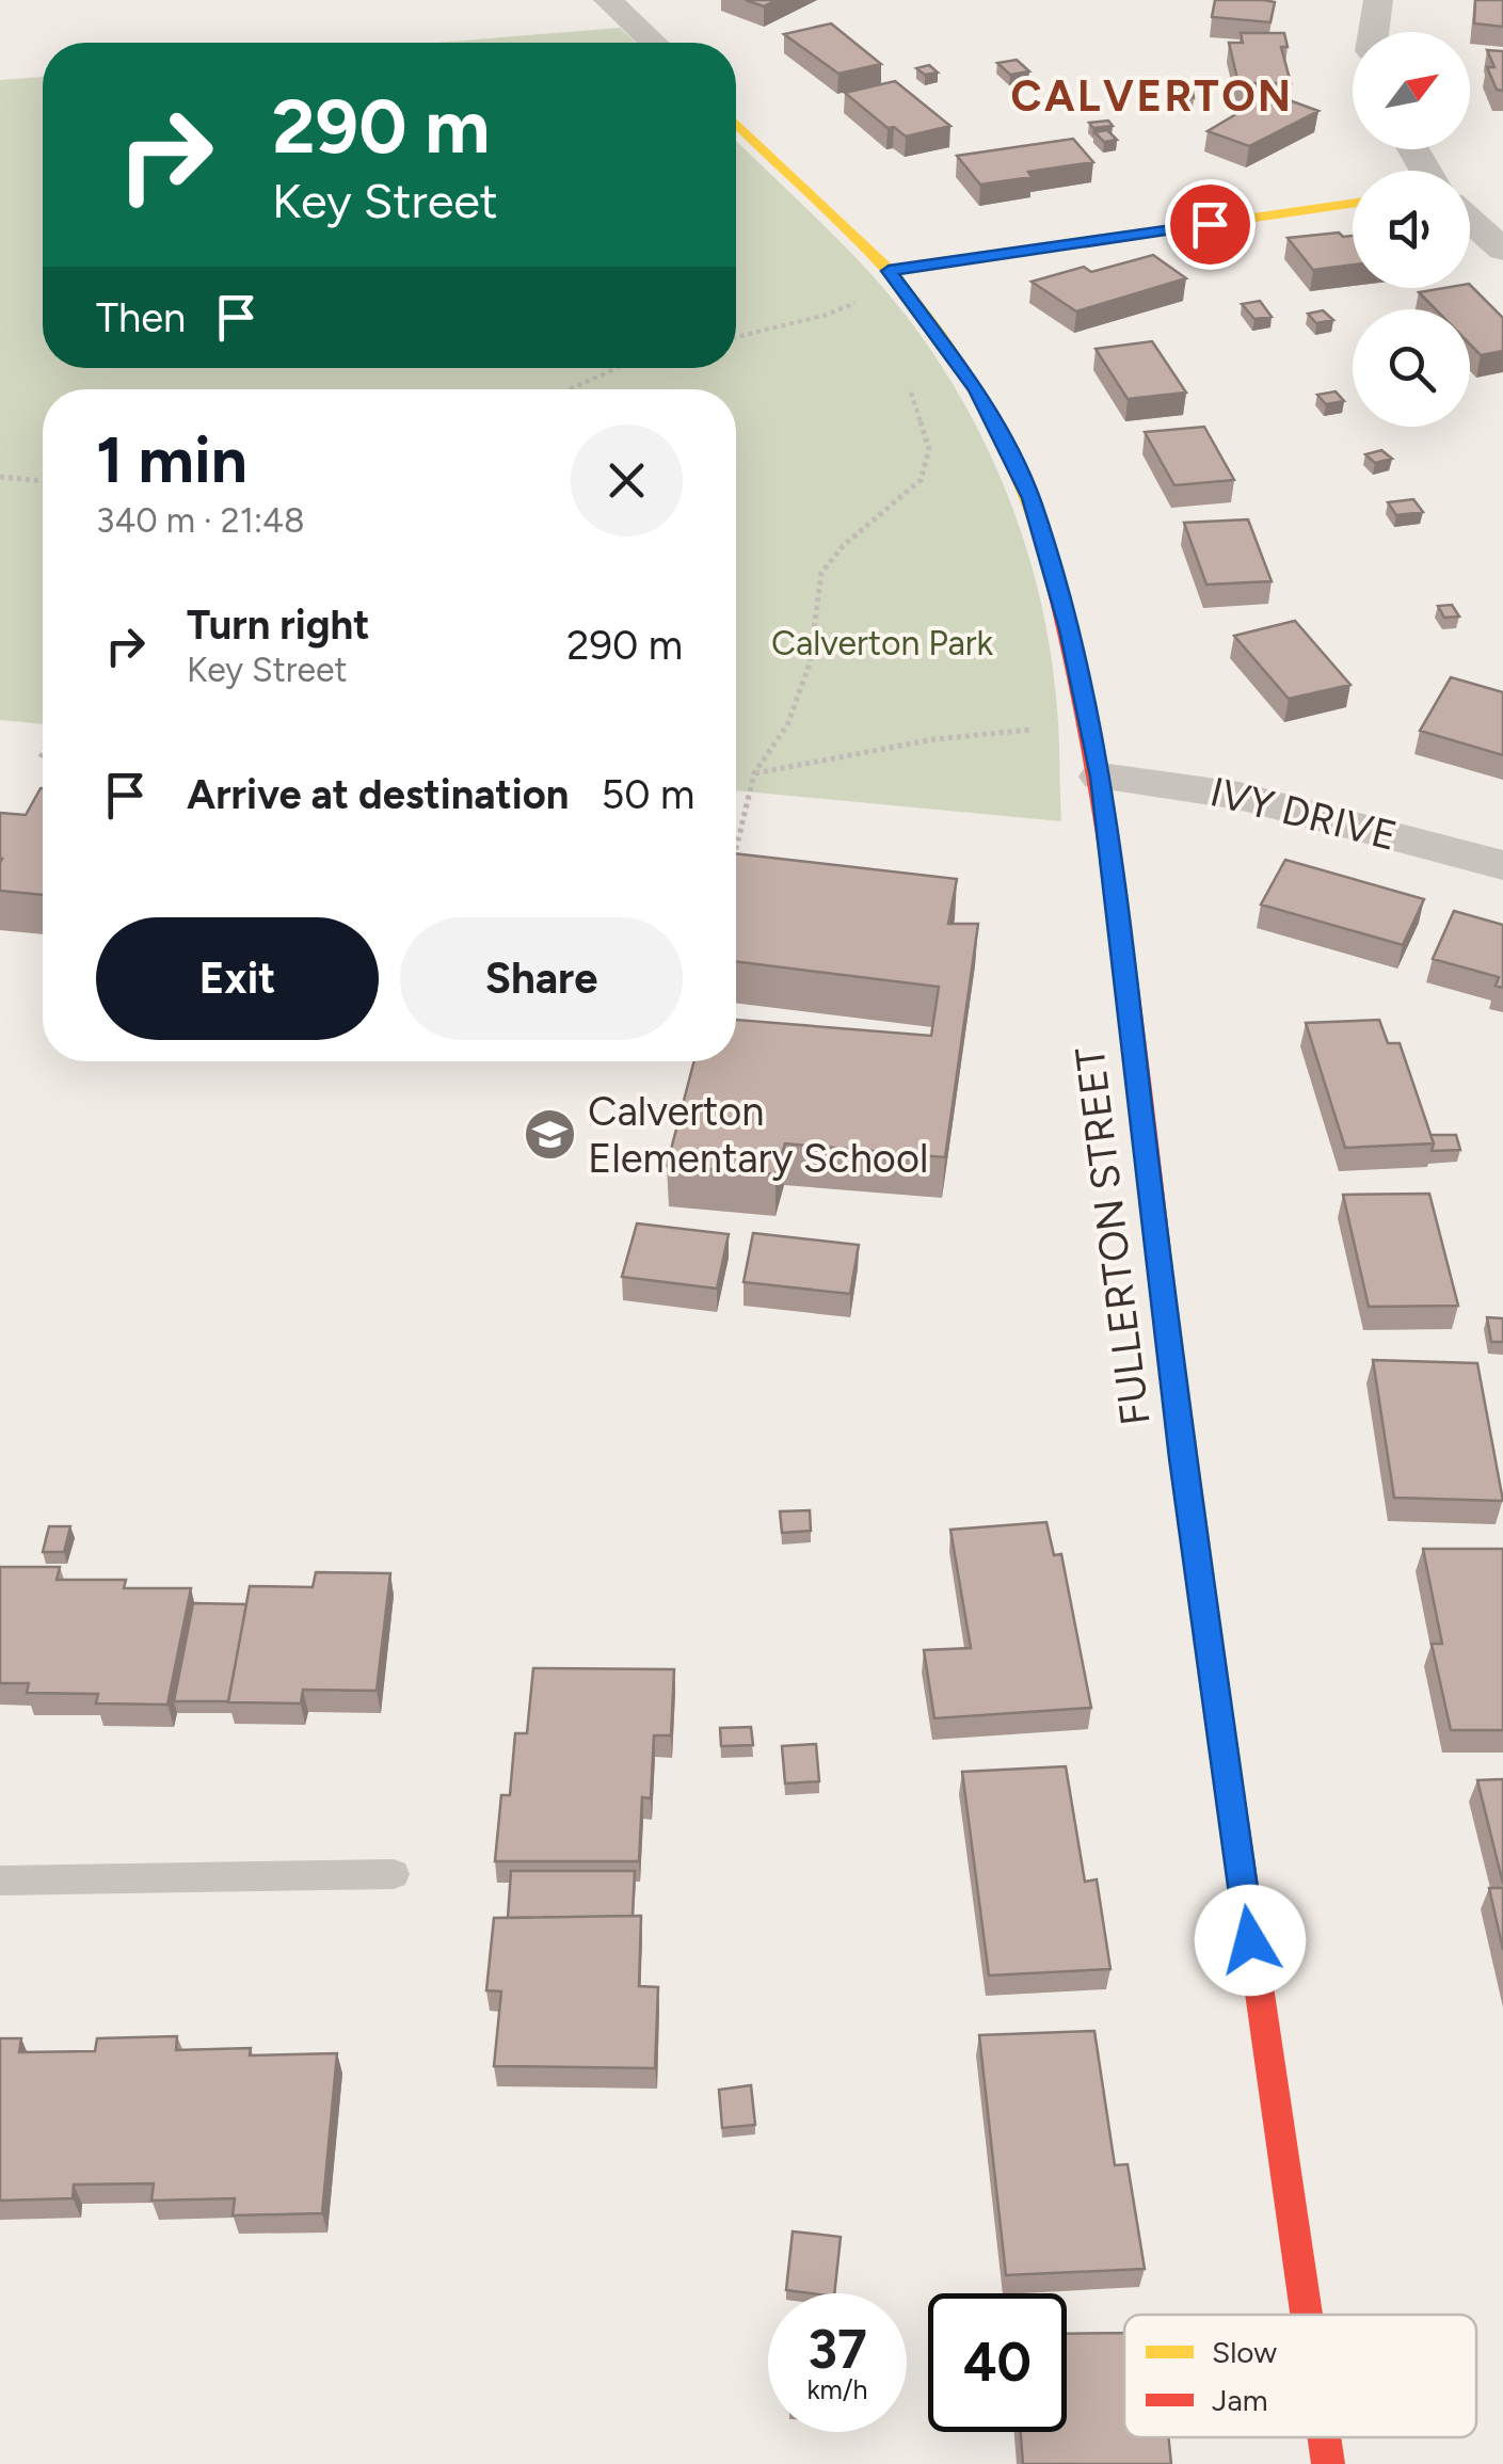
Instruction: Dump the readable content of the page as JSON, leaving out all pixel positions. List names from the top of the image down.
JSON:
{
  "streets": {
    "street": ["IVY DRIVE", "FULLERTON STREET"]
  },
  "crossings": [
    ["IVY DRIVE", "FULLERTON STREET"]
  ],
  "districts": ["CALVERTON"],
  "parks": ["Calverton Park"],
  "places": {
    "school or university": ["Calverton Elementary School"]
  },
  "legend": ["Slow", "Jam"],
  "north": "top right",
  "page": {
    "turn": ["290 m", "Key Street"],
    "then": "Then",
    "heading": ["1 min", "340 m · 21:48"],
    "list": [
      {
        "name": "Turn right",
        "note": "Key Street",
        "value": "290 m"
      },
      {
        "name": "Arrive at destination",
        "value": "50 m"
      }
    ],
    "buttons": ["Exit", "Share"],
    "speed": "37 km/h",
    "limit": "40"
  }
}
